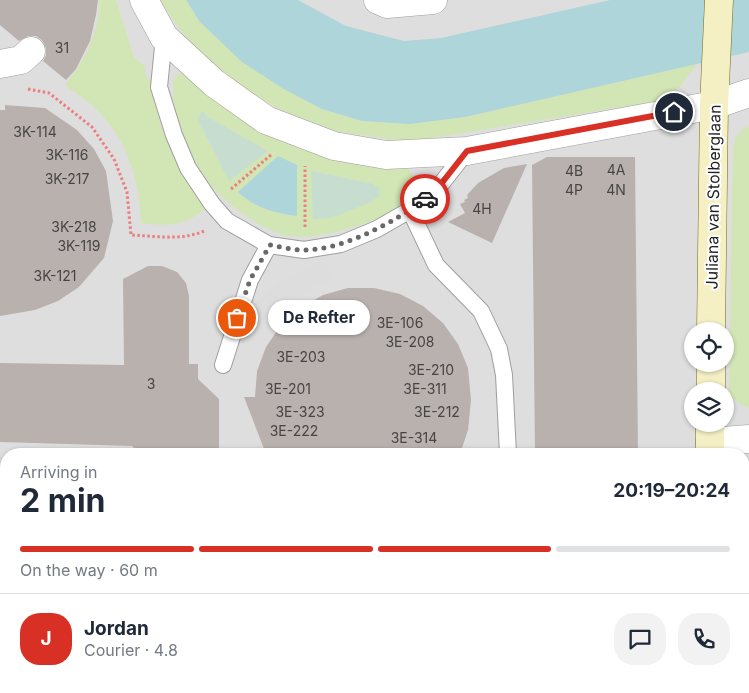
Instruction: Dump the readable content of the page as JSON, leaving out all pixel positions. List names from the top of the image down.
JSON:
{
  "streets": {
    "street": ["Juliana van Stolberglaan"]
  },
  "places": ["De Refter"],
  "house_numbers": [
    "31",
    "3K-114",
    "3K-116",
    "4A",
    "4B",
    "3K-217",
    "4P",
    "4N",
    "4H",
    "3K-218",
    "3K-119",
    "3K-121",
    "3E-106",
    "3E-208",
    "3E-203",
    "3E-210",
    "3",
    "3E-201",
    "3E-311",
    "3E-323",
    "3E-212",
    "3E-222",
    "3E-314"
  ],
  "page": {
    "bubble": "De Refter",
    "heading": ["2 min", "Arriving in", "20:19–20:24"],
    "panel": ["Jordan", "Courier · 4.8"],
    "bar": "On the way · 60 m",
    "round": "J"
  }
}
